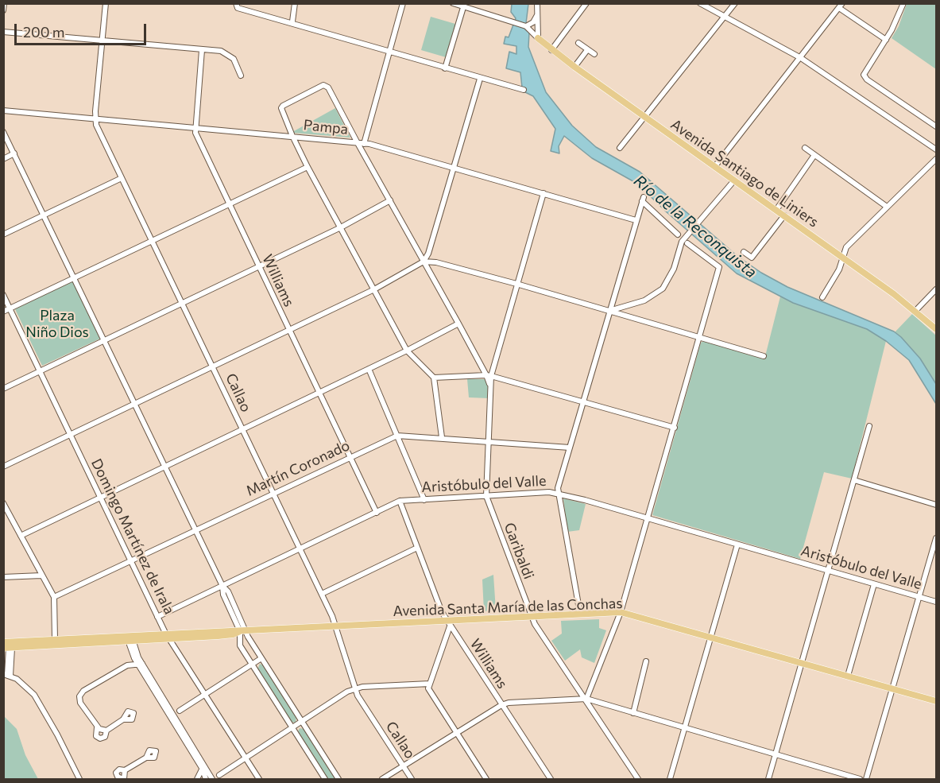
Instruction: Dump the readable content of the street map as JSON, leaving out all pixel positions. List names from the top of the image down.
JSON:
{
  "streets": {
    "main road": ["Avenida Santiago de Liniers", "Avenida Santa María de las Conchas"],
    "street": [
      "Pampa",
      "Williams",
      "Callao",
      "Martín Coronado",
      "Aristóbulo del Valle",
      "Domingo Martínez de Irala",
      "Garibaldi"
    ]
  },
  "crossings": [
    ["Pampa", "Williams"],
    ["Pampa", "Callao"],
    ["Pampa", "Garibaldi"],
    ["Williams", "Martín Coronado"],
    ["Williams", "Aristóbulo del Valle"],
    ["Williams", "Avenida Santa María de las Conchas"],
    ["Callao", "Martín Coronado"],
    ["Callao", "Aristóbulo del Valle"],
    ["Callao", "Avenida Santa María de las Conchas"],
    ["Martín Coronado", "Domingo Martínez de Irala"],
    ["Martín Coronado", "Garibaldi"],
    ["Aristóbulo del Valle", "Domingo Martínez de Irala"],
    ["Aristóbulo del Valle", "Garibaldi"],
    ["Domingo Martínez de Irala", "Avenida Santa María de las Conchas"],
    ["Garibaldi", "Avenida Santa María de las Conchas"]
  ],
  "water": ["Río de la Reconquista"],
  "parks": ["Plaza Niño Dios"],
  "scale_bar": "200 m"
}
